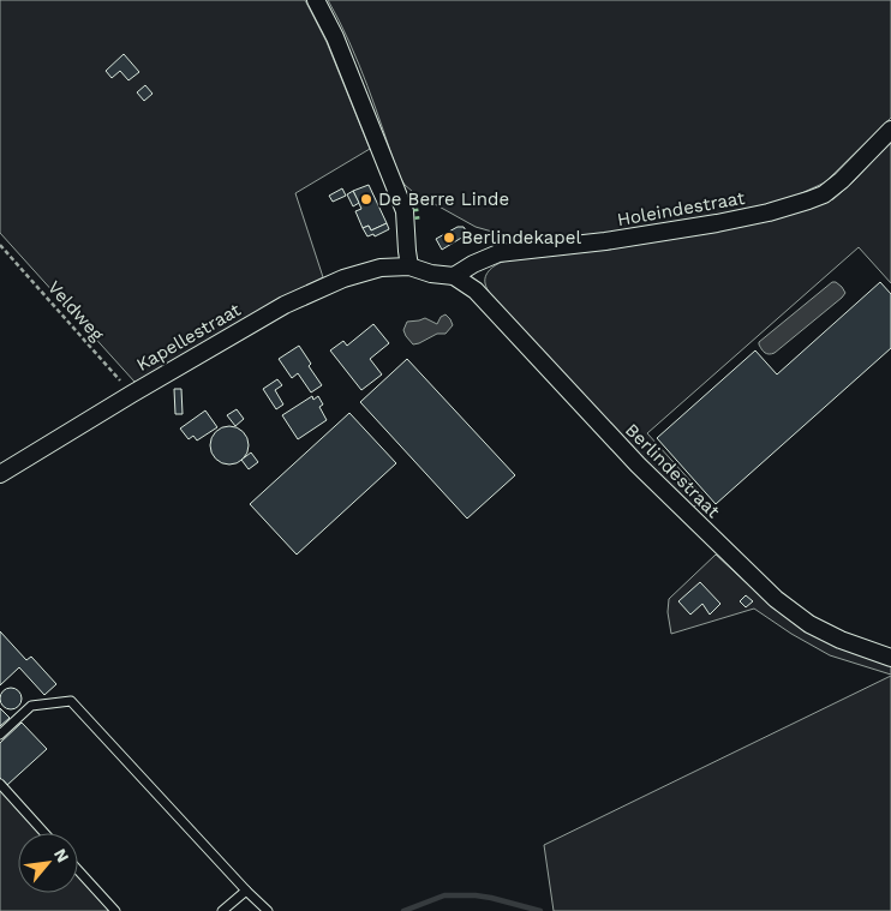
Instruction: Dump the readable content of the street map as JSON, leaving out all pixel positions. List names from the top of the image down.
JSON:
{
  "streets": {
    "street": ["Holeindestraat", "Kapellestraat", "Berlindestraat"],
    "path": ["Veldweg"]
  },
  "crossings": [
    ["Holeindestraat", "Kapellestraat"],
    ["Holeindestraat", "Berlindestraat"],
    ["Veldweg", "Kapellestraat"],
    ["Kapellestraat", "Berlindestraat"]
  ],
  "places": ["De Berre Linde", "Berlindekapel"],
  "north": "top right"
}
